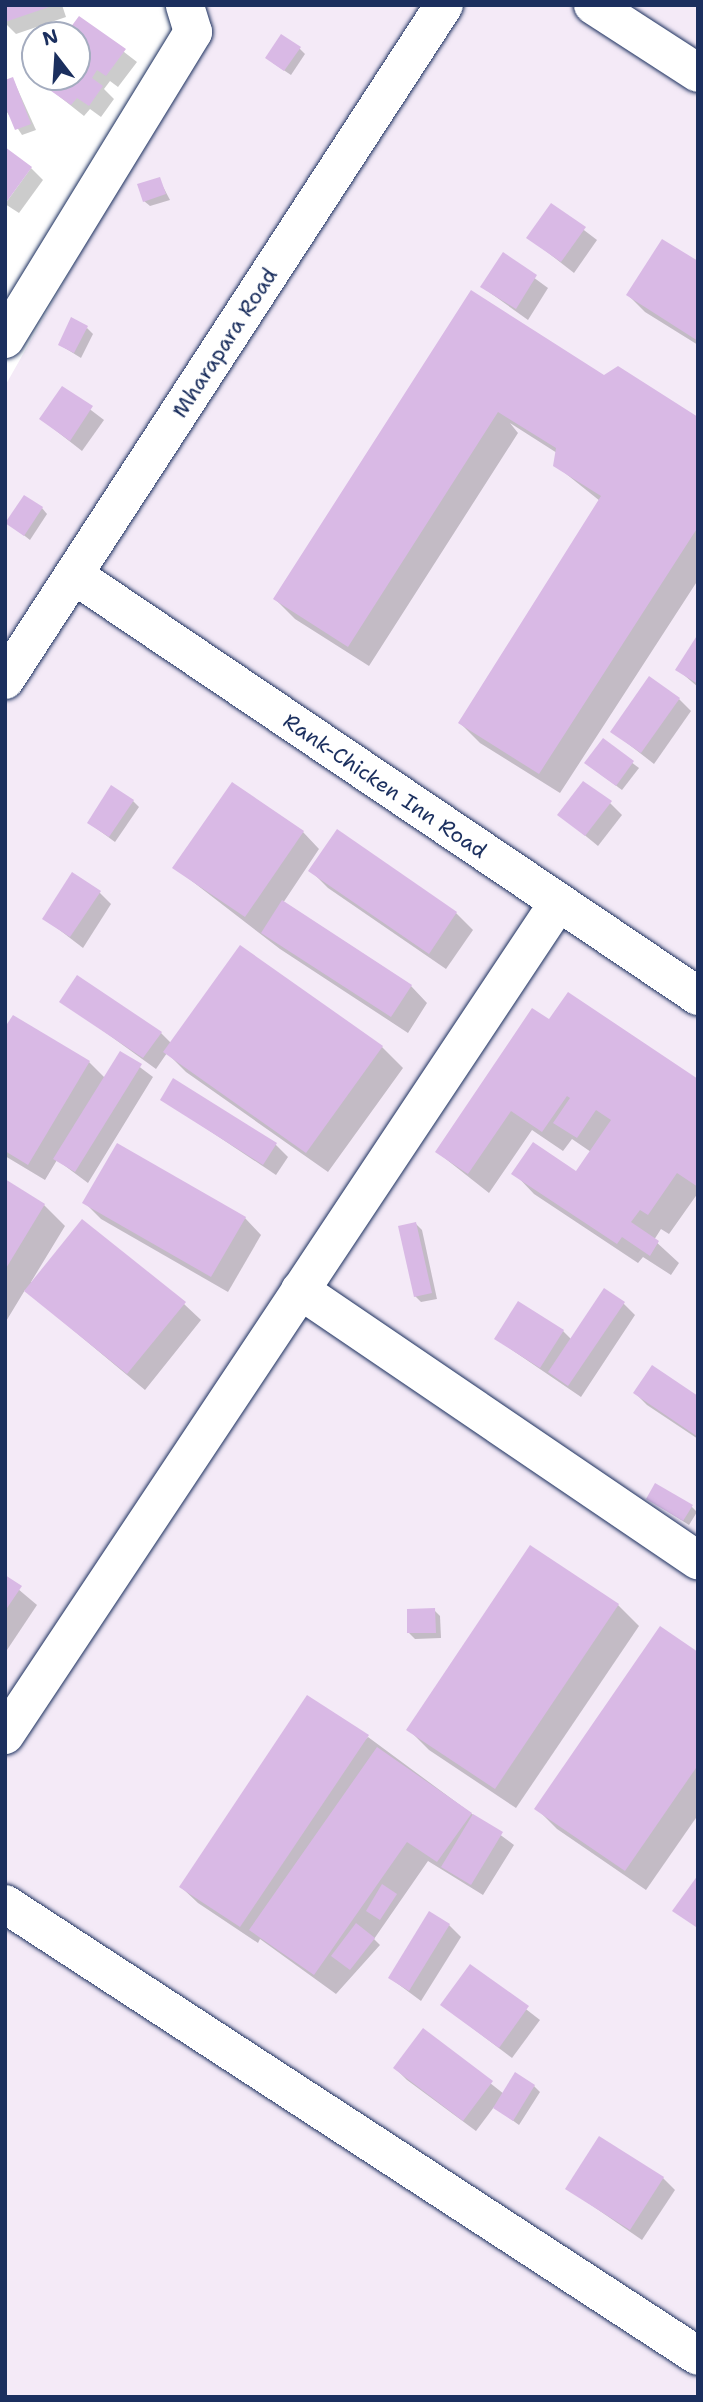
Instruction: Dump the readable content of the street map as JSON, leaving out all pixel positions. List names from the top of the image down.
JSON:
{
  "streets": {
    "street": ["Mharapara Road", "Rank-Chicken Inn Road"]
  },
  "crossings": [
    ["Mharapara Road", "Rank-Chicken Inn Road"]
  ],
  "north": "top"
}
